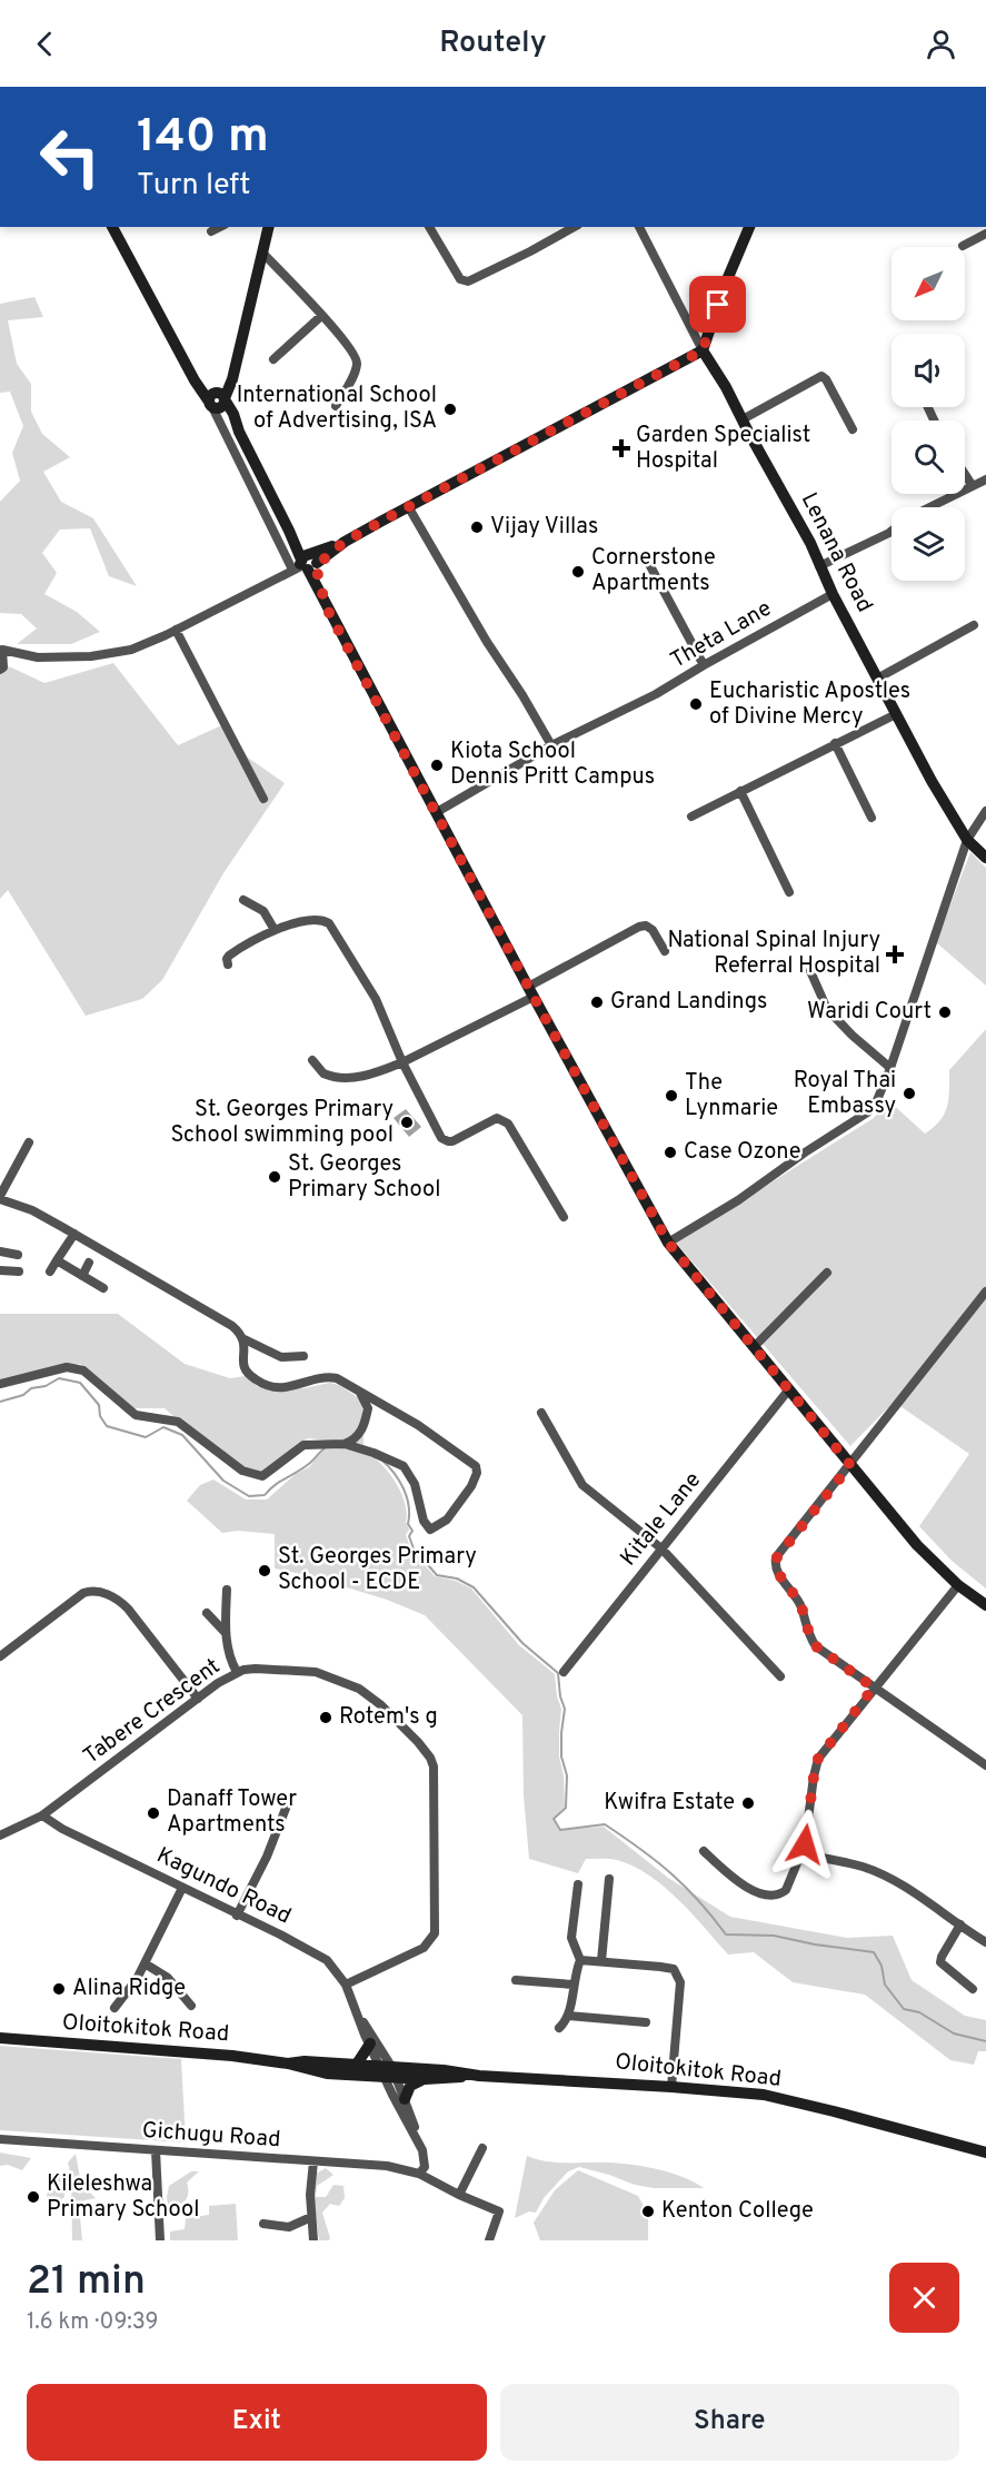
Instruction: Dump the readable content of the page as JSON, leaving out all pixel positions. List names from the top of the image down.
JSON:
{
  "streets": {
    "main road": ["Lenana Road", "Oloitokitok Road"],
    "street": [
      "Theta Lane",
      "Kitale Lane",
      "Tabere Crescent",
      "Kagundo Road",
      "Gichugu Road"
    ]
  },
  "crossings": [
    ["Lenana Road", "Theta Lane"],
    ["Tabere Crescent", "Kagundo Road"],
    ["Kagundo Road", "Oloitokitok Road"]
  ],
  "places": {
    "other": [
      "International School of Advertising, ISA",
      "Vijay Villas",
      "Cornerstone Apartments",
      "Eucharistic Apostles of Divine Mercy",
      "Kiota School Dennis Pritt Campus",
      "Grand Landings",
      "Waridi Court",
      "Royal Thai Embassy",
      "The Lynmarie",
      "St. Georges Primary School swimming pool",
      "Case Ozone",
      "St. Georges Primary School",
      "St. Georges Primary School - ECDE",
      "Rotem's g",
      "Kwifra Estate",
      "Danaff Tower Apartments",
      "Alina Ridge",
      "Kileleshwa Primary School",
      "Kenton College"
    ],
    "health": ["Garden Specialist Hospital", "National Spinal Injury Referral Hospital"]
  },
  "north": "bottom left",
  "page": {
    "header": "Routely",
    "turn": ["140 m", "Turn left"],
    "heading": ["21 min", "1.6 km · 09:39"],
    "buttons": ["Exit", "Share"]
  }
}
